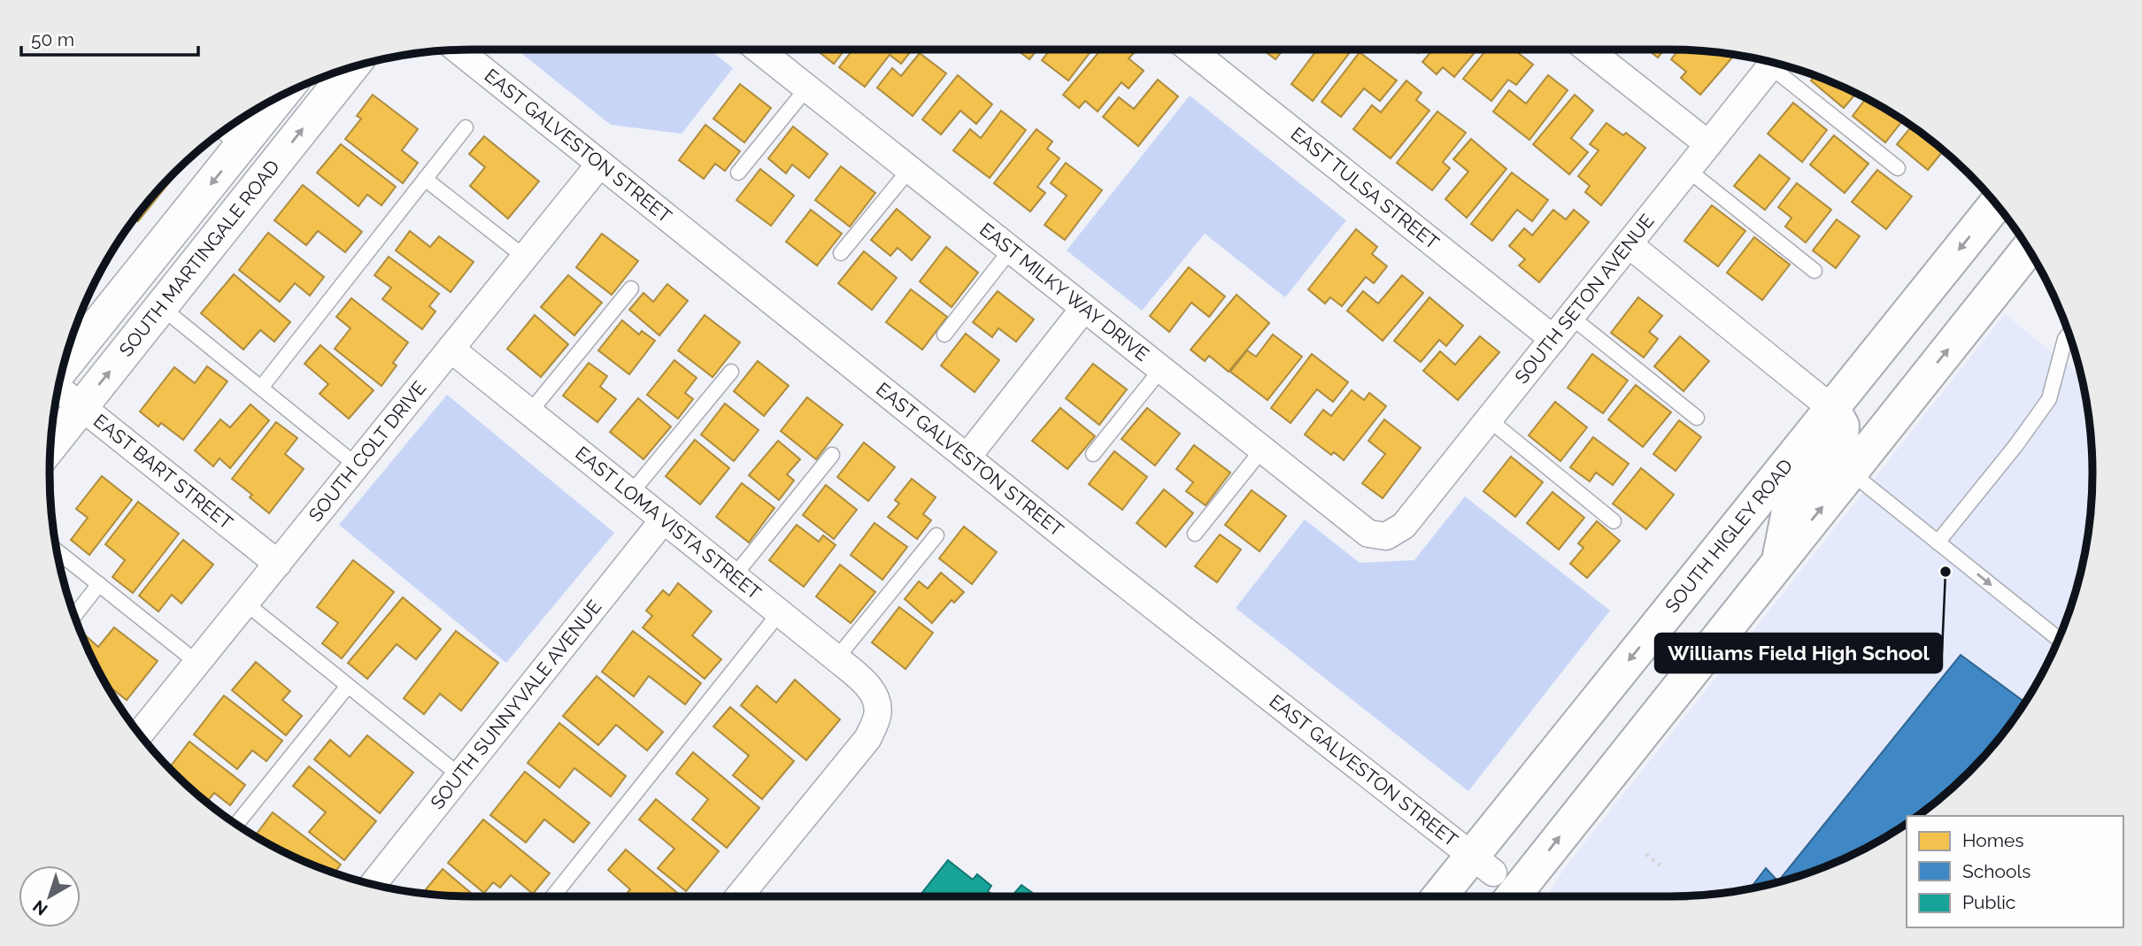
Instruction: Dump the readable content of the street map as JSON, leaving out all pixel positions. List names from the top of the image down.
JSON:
{
  "streets": {
    "main road": ["SOUTH HIGLEY ROAD"],
    "street": [
      "EAST GALVESTON STREET",
      "EAST TULSA STREET",
      "SOUTH MARTINGALE ROAD",
      "EAST MILKY WAY DRIVE",
      "SOUTH SETON AVENUE",
      "SOUTH COLT DRIVE",
      "EAST BART STREET",
      "EAST LOMA VISTA STREET",
      "SOUTH SUNNYVALE AVENUE"
    ]
  },
  "crossings": [
    ["EAST GALVESTON STREET", "SOUTH COLT DRIVE"],
    ["EAST GALVESTON STREET", "SOUTH HIGLEY ROAD"],
    ["EAST TULSA STREET", "SOUTH SETON AVENUE"],
    ["SOUTH MARTINGALE ROAD", "EAST BART STREET"],
    ["EAST MILKY WAY DRIVE", "SOUTH SETON AVENUE"],
    ["SOUTH COLT DRIVE", "EAST BART STREET"],
    ["SOUTH COLT DRIVE", "EAST LOMA VISTA STREET"],
    ["EAST LOMA VISTA STREET", "SOUTH SUNNYVALE AVENUE"]
  ],
  "places": ["Williams Field High School"],
  "legend": ["Homes", "Schools", "Public"],
  "scale_bar": "50 m",
  "north": "bottom left"
}
